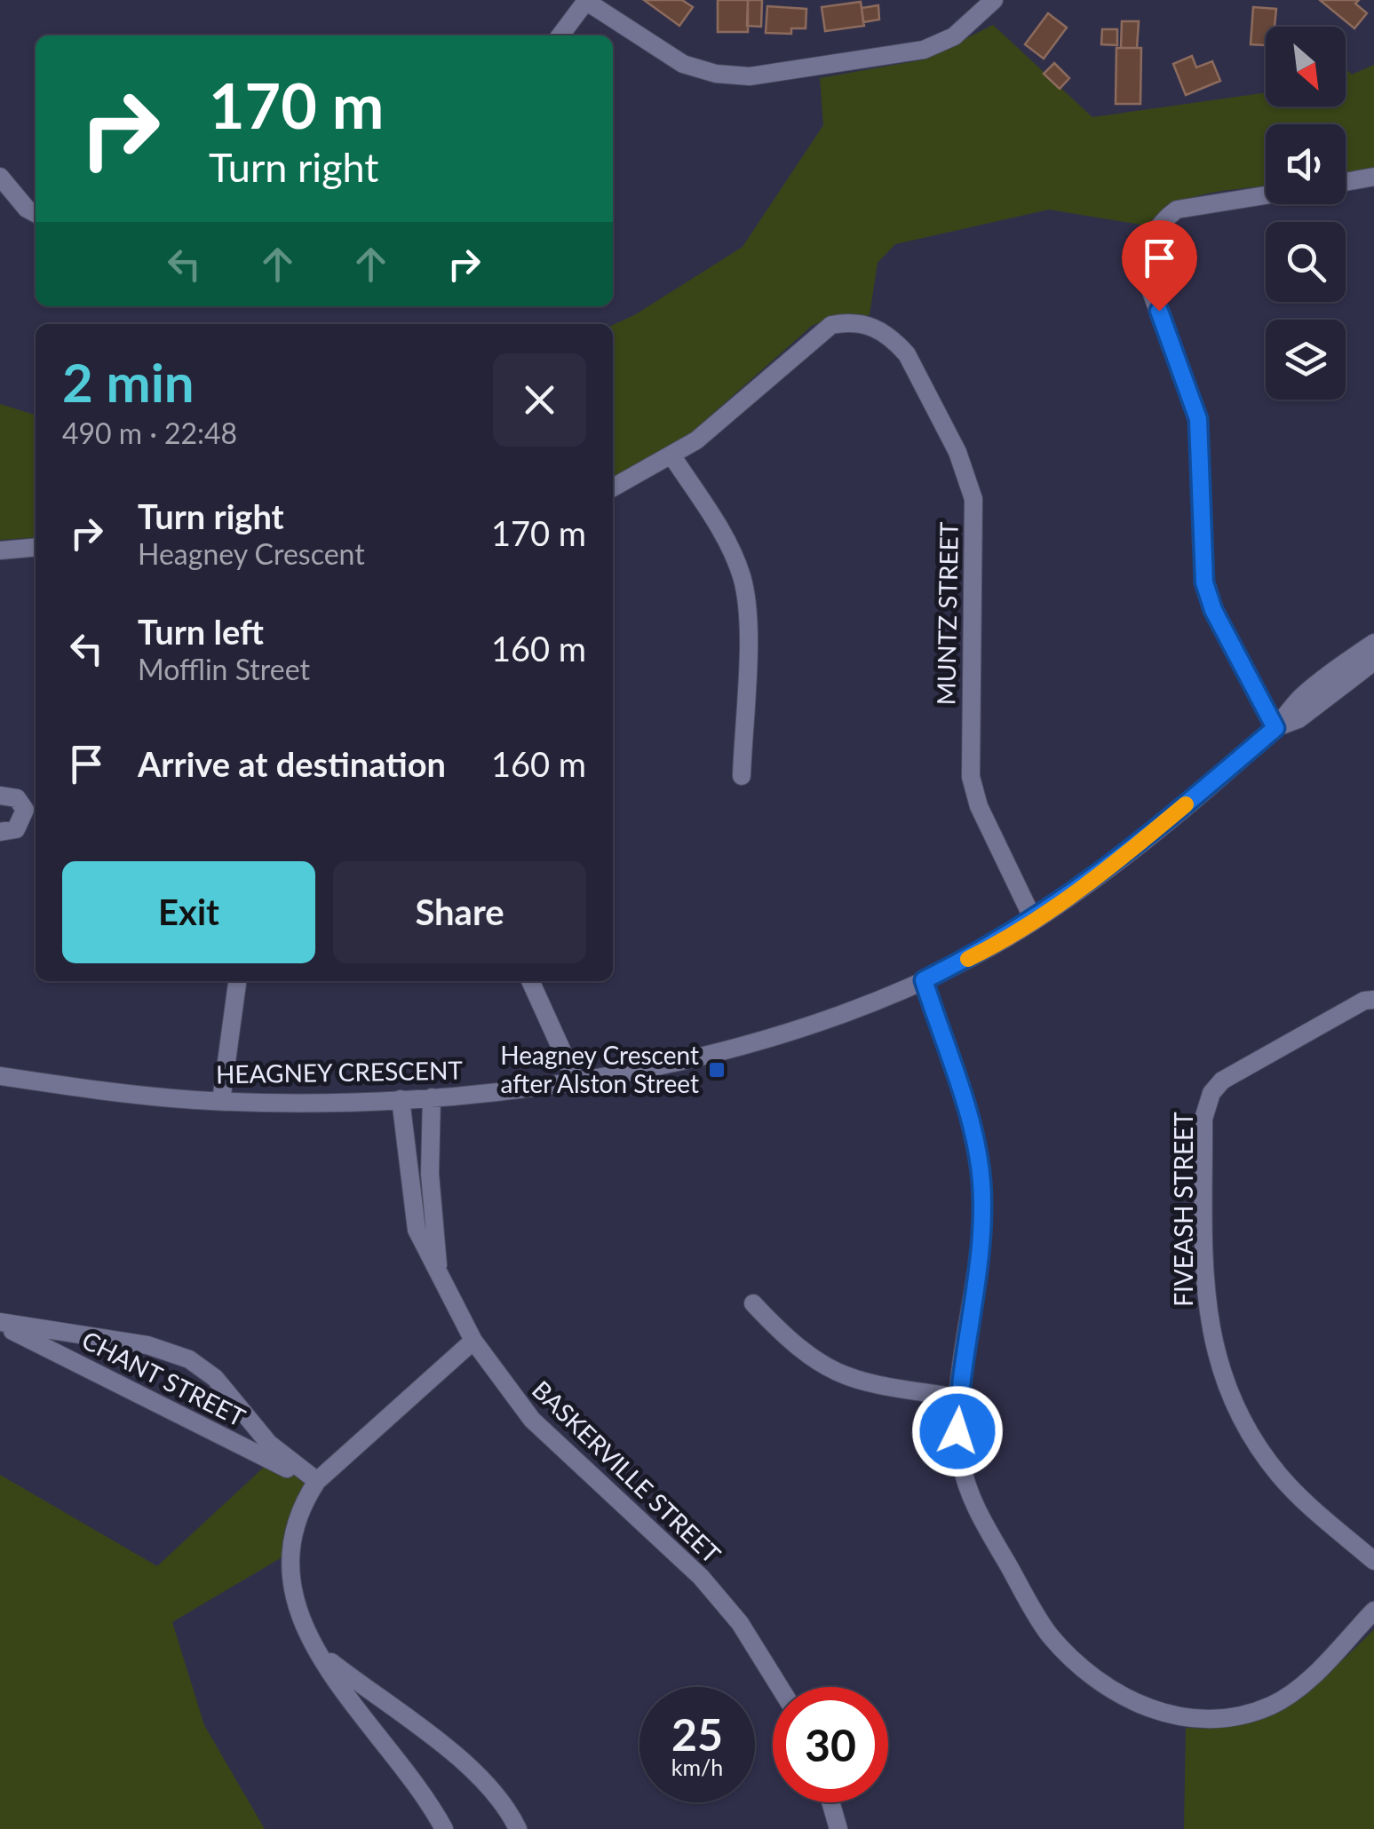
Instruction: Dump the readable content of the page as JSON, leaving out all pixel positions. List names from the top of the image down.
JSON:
{
  "streets": {
    "street": [
      "MUNTZ STREET",
      "HEAGNEY CRESCENT",
      "FIVEASH STREET",
      "CHANT STREET",
      "BASKERVILLE STREET"
    ]
  },
  "crossings": [
    ["MUNTZ STREET", "HEAGNEY CRESCENT"],
    ["HEAGNEY CRESCENT", "BASKERVILLE STREET"]
  ],
  "places": {
    "transit": ["Heagney Crescent after Alston Street"]
  },
  "north": "bottom right",
  "page": {
    "turn": ["170 m", "Turn right"],
    "heading": ["2 min", "490 m · 22:48"],
    "list": [
      {
        "name": "Turn right",
        "note": "Heagney Crescent",
        "value": "170 m"
      },
      {
        "name": "Turn left",
        "note": "Mofflin Street",
        "value": "160 m"
      },
      {
        "name": "Arrive at destination",
        "value": "160 m"
      }
    ],
    "buttons": ["Exit", "Share"],
    "speed": "25 km/h",
    "limit": "30"
  }
}
